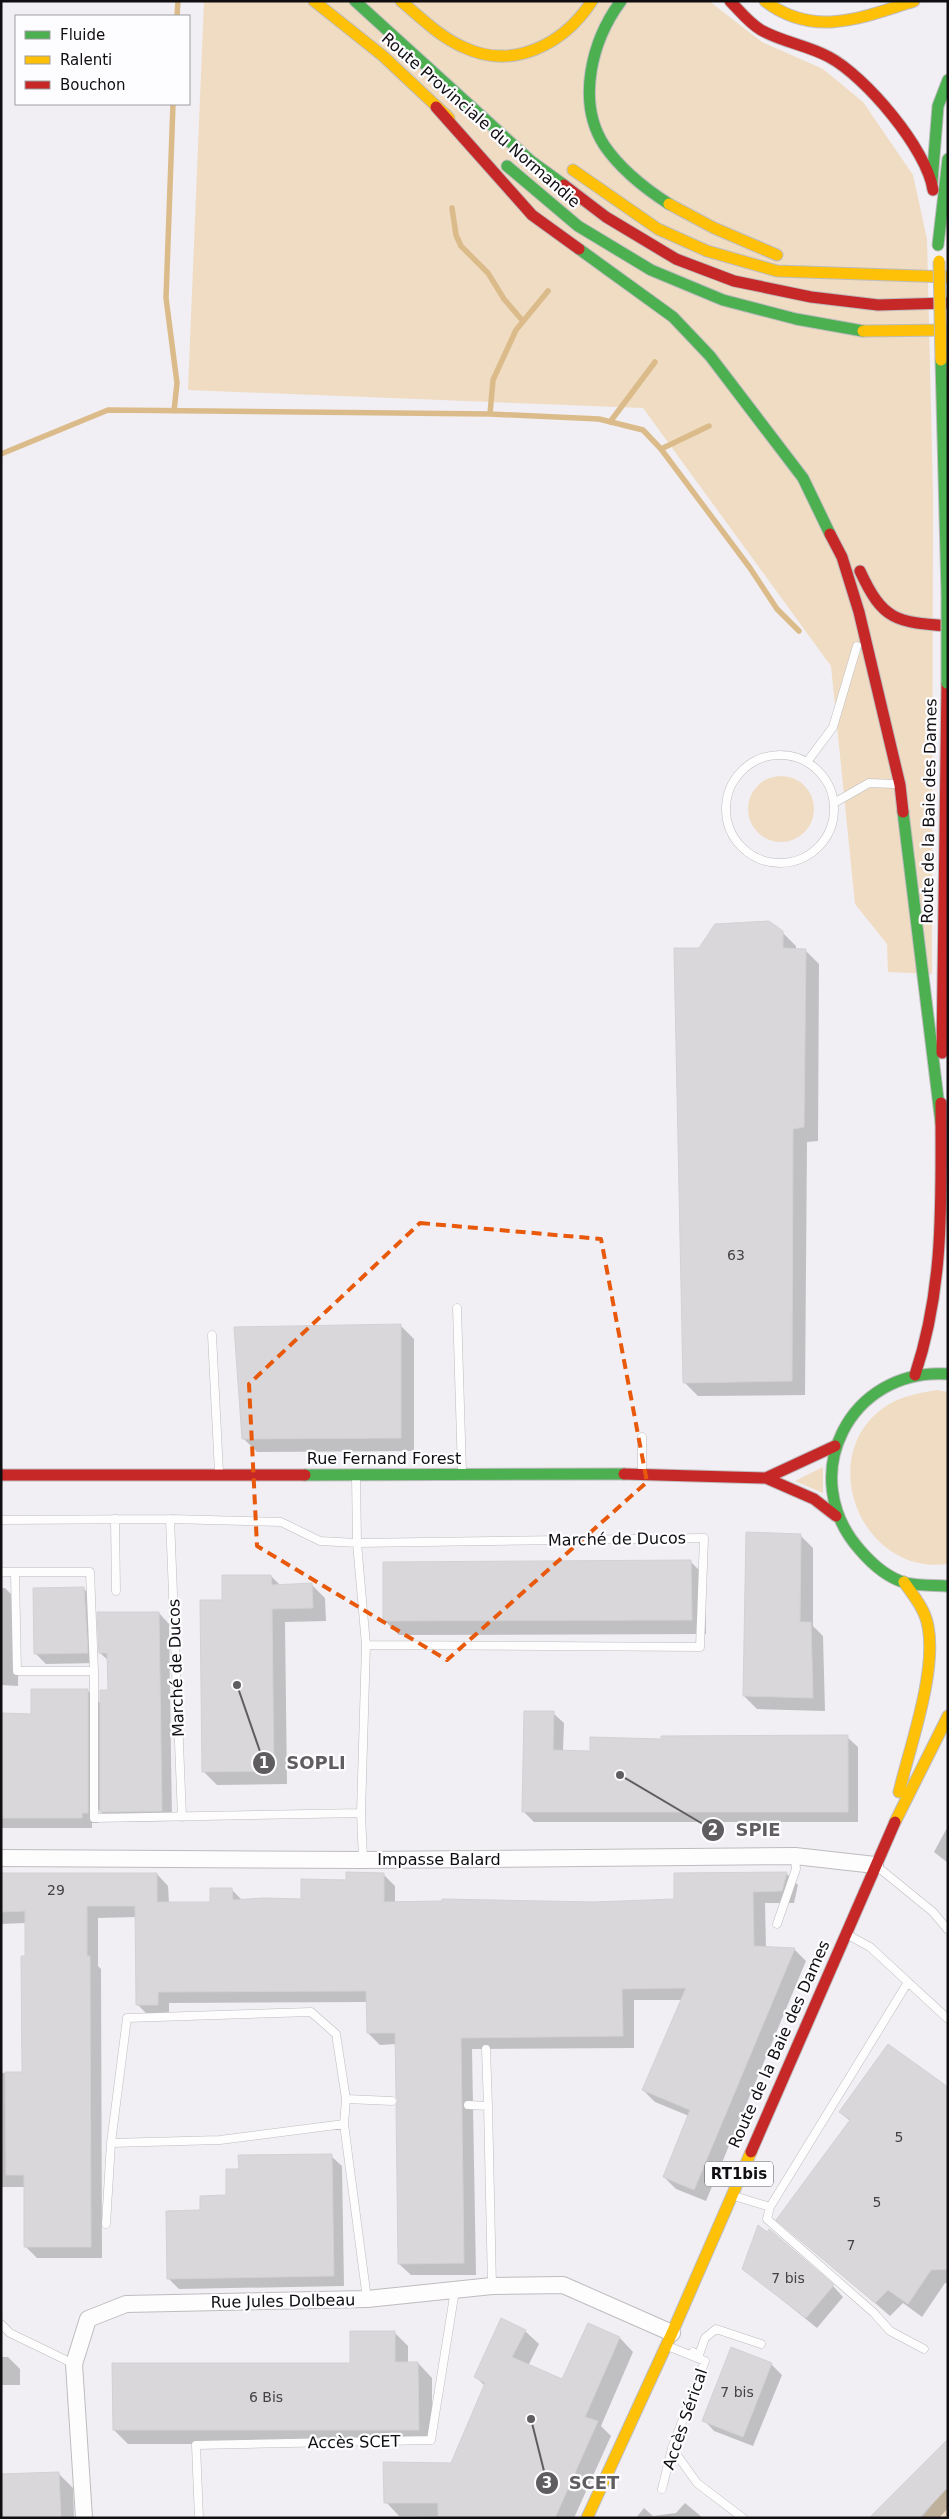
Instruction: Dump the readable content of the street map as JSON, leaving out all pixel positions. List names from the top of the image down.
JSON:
{
  "streets": {
    "main road": [
      "Route Provinciale du Normandie",
      "Route de la Baie des Dames",
      "Rue Fernand Forest",
      "RT1bis"
    ],
    "street": ["Impasse Balard", "Rue Jules Dolbeau"],
    "lane": ["Marché de Ducos", "Accès Sérical", "Accès SCET"]
  },
  "crossings": [
    ["Route de la Baie des Dames", "Impasse Balard"],
    ["Route de la Baie des Dames", "Rue Jules Dolbeau"],
    ["Route de la Baie des Dames", "Accès Sérical"],
    ["Rue Jules Dolbeau", "Accès Sérical"],
    ["Rue Jules Dolbeau", "Accès SCET"]
  ],
  "places": ["SOPLI", "SPIE", "SCET"],
  "house_numbers": [
    "63",
    "29",
    "5",
    "5",
    "7",
    "7 bis",
    "7 bis",
    "6 Bis"
  ],
  "legend": ["Fluide", "Ralenti", "Bouchon"]
}
